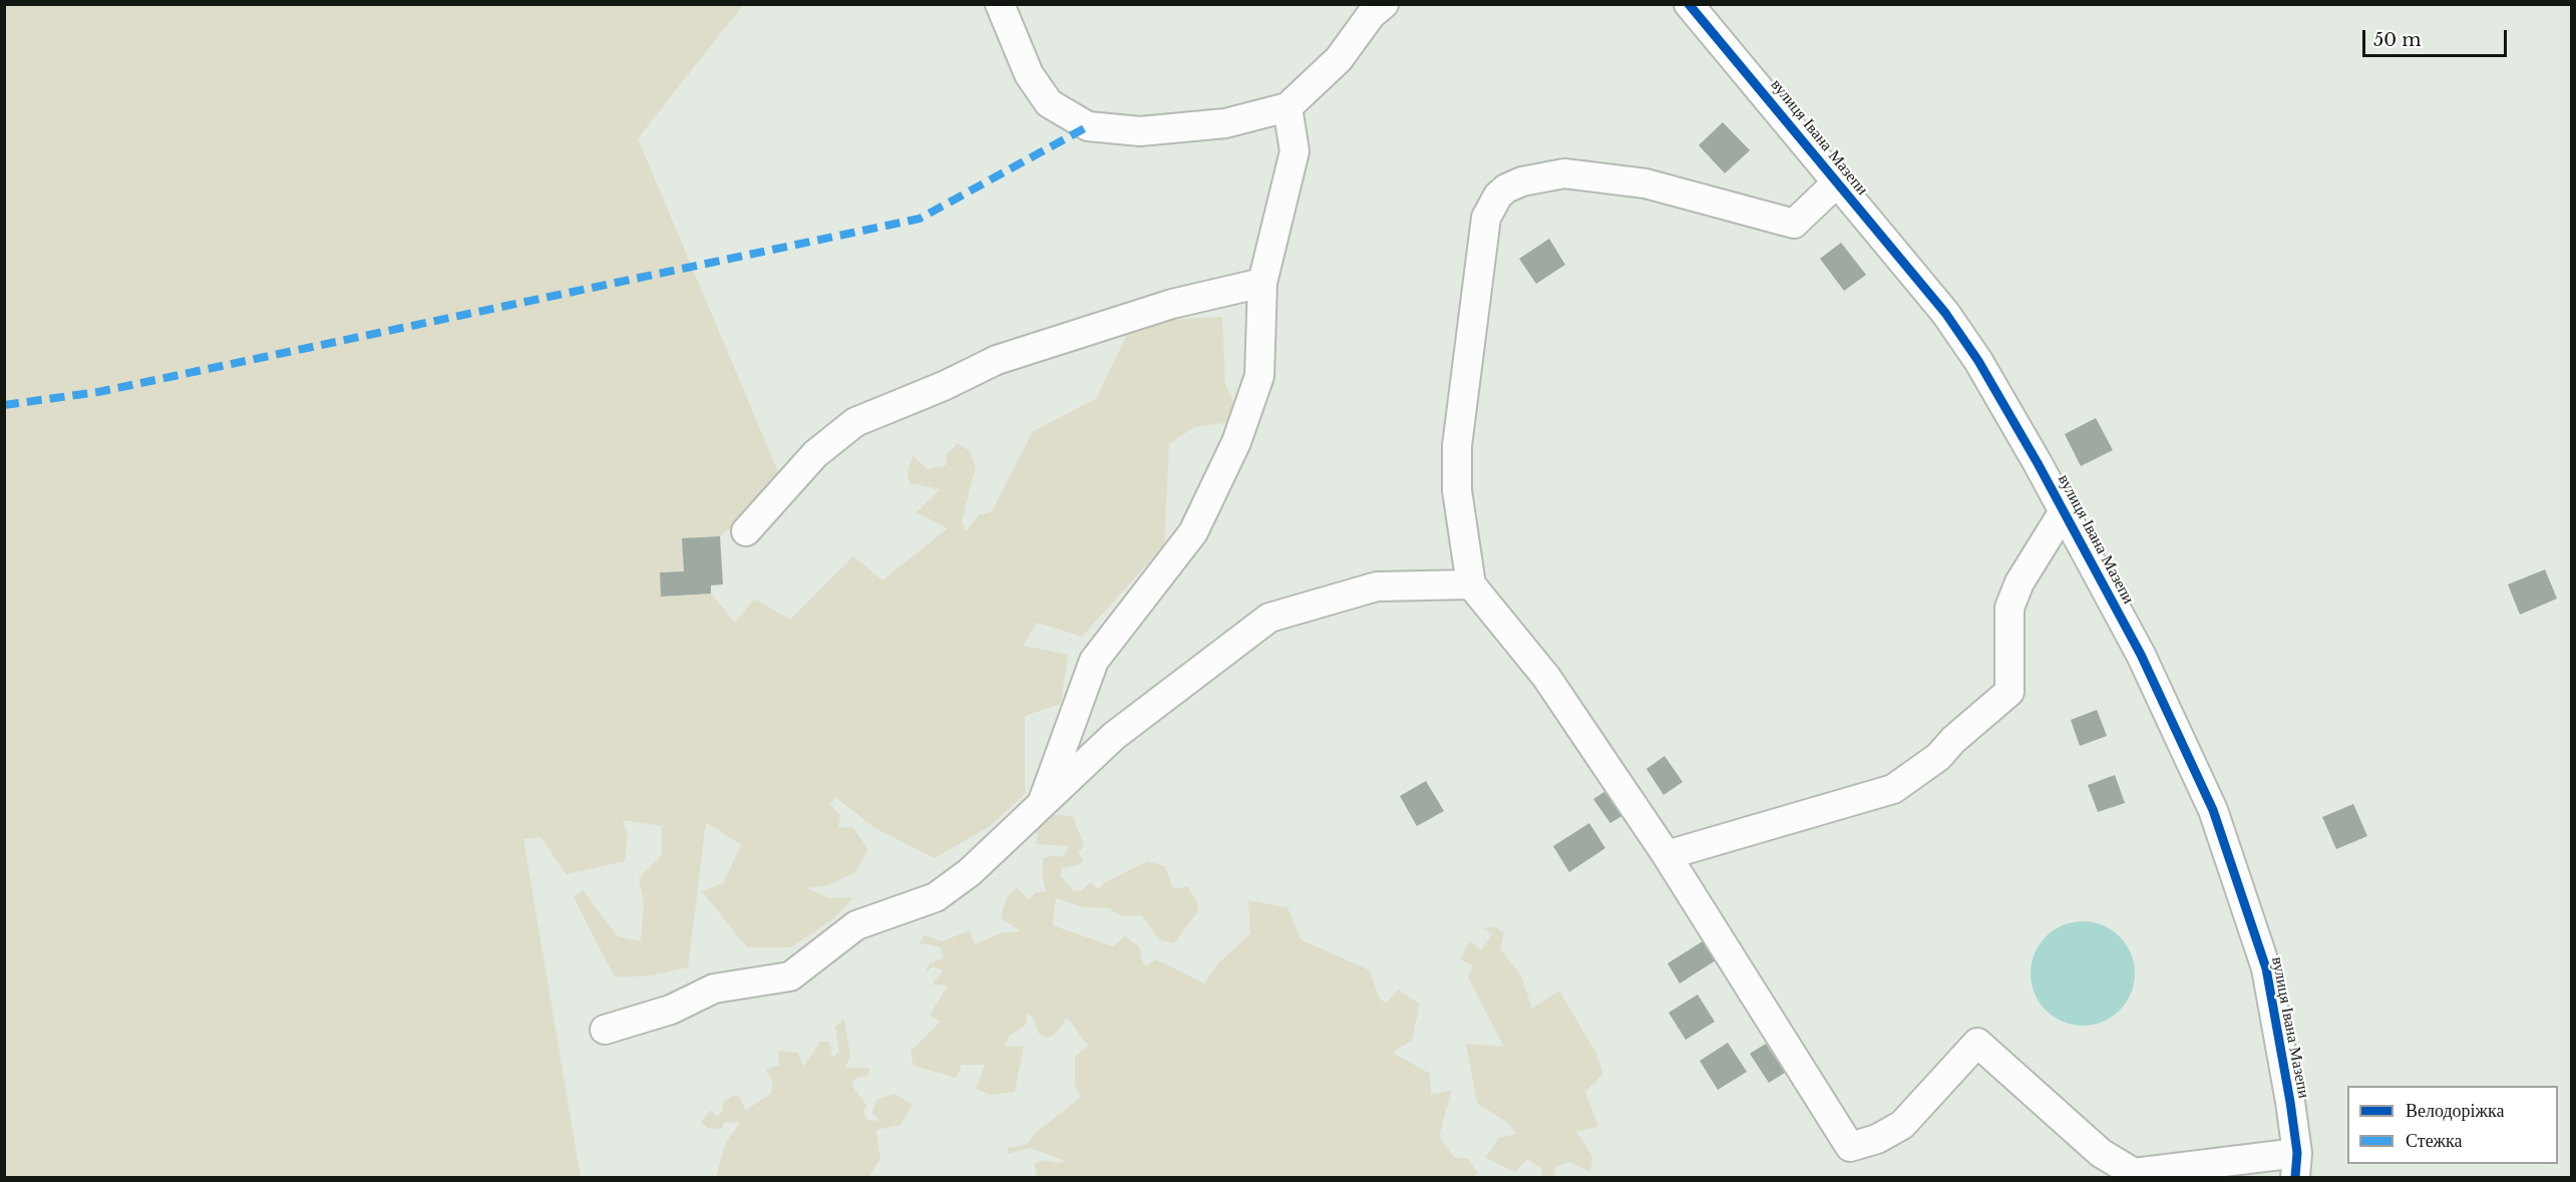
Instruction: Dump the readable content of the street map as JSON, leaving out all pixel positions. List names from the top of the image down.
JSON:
{
  "streets": {
    "street": ["вулиця Івана Мазепи"]
  },
  "legend": ["Велодоріжка", "Стежка"],
  "scale_bar": "50 m"
}
